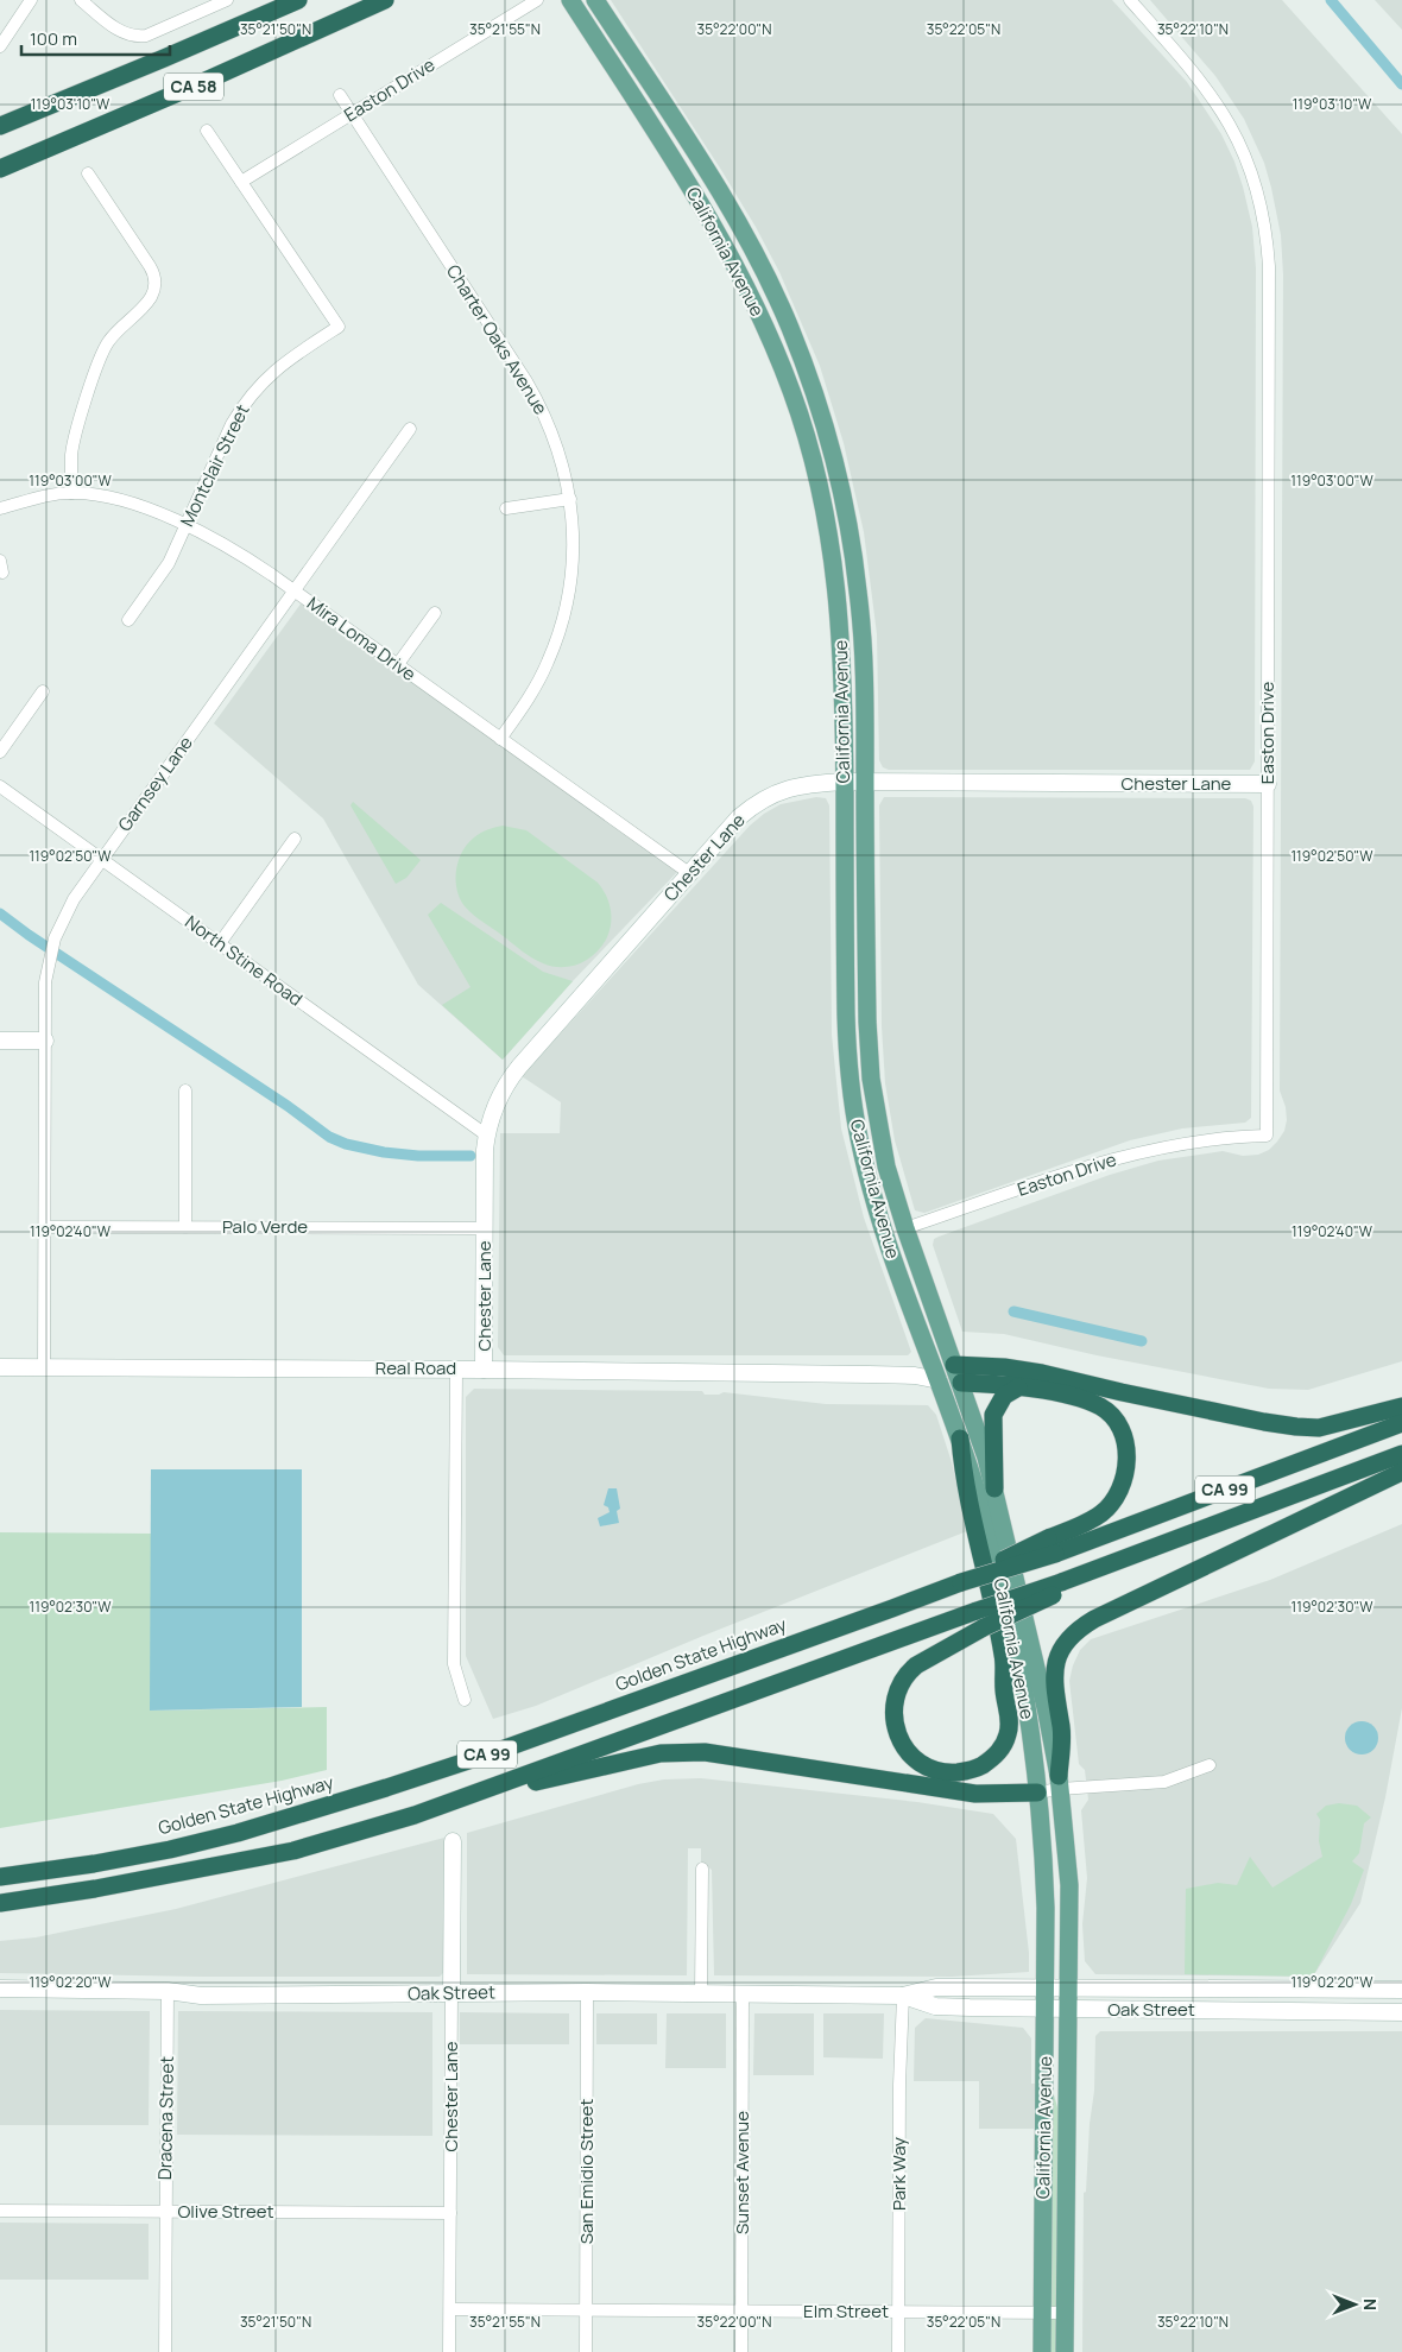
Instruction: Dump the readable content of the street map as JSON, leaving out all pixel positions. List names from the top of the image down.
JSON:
{
  "streets": {
    "highway": ["CA 58", "CA 99", "Golden State Highway"],
    "main road": ["California Avenue"],
    "street": [
      "Easton Drive",
      "Charter Oaks Avenue",
      "Montclair Street",
      "Mira Loma Drive",
      "Garnsey Lane",
      "Chester Lane",
      "North Stine Road",
      "Palo Verde",
      "Real Road",
      "Oak Street",
      "Dracena Street",
      "San Emidio Street",
      "Sunset Avenue",
      "Park Way",
      "Olive Street",
      "Elm Street"
    ]
  },
  "crossings": [
    ["Easton Drive", "California Avenue"],
    ["Easton Drive", "Charter Oaks Avenue"],
    ["Easton Drive", "Montclair Street"],
    ["Easton Drive", "Chester Lane"],
    ["California Avenue", "Chester Lane"],
    ["California Avenue", "Real Road"],
    ["California Avenue", "Oak Street"],
    ["California Avenue", "Elm Street"],
    ["Charter Oaks Avenue", "Mira Loma Drive"],
    ["Montclair Street", "Mira Loma Drive"],
    ["Mira Loma Drive", "Garnsey Lane"],
    ["Mira Loma Drive", "Chester Lane"],
    ["Garnsey Lane", "North Stine Road"],
    ["Garnsey Lane", "Palo Verde"],
    ["Garnsey Lane", "Real Road"],
    ["Chester Lane", "North Stine Road"],
    ["Chester Lane", "Palo Verde"],
    ["Chester Lane", "Real Road"],
    ["Chester Lane", "Oak Street"],
    ["Chester Lane", "Olive Street"],
    ["Chester Lane", "Elm Street"],
    ["CA 99", "Golden State Highway"],
    ["Oak Street", "Dracena Street"],
    ["Oak Street", "San Emidio Street"],
    ["Oak Street", "Sunset Avenue"],
    ["Oak Street", "Park Way"],
    ["Dracena Street", "Olive Street"],
    ["San Emidio Street", "Elm Street"],
    ["Sunset Avenue", "Elm Street"],
    ["Park Way", "Elm Street"]
  ],
  "scale_bar": "100 m",
  "north": "right",
  "coordinates": [
    "35°21'50\"N",
    "35°21'55\"N",
    "35°22'00\"N",
    "35°22'05\"N",
    "35°22'10\"N",
    "119°03'10\"W",
    "119°03'00\"W",
    "119°02'50\"W",
    "119°02'40\"W",
    "119°02'30\"W",
    "119°02'20\"W"
  ]
}
